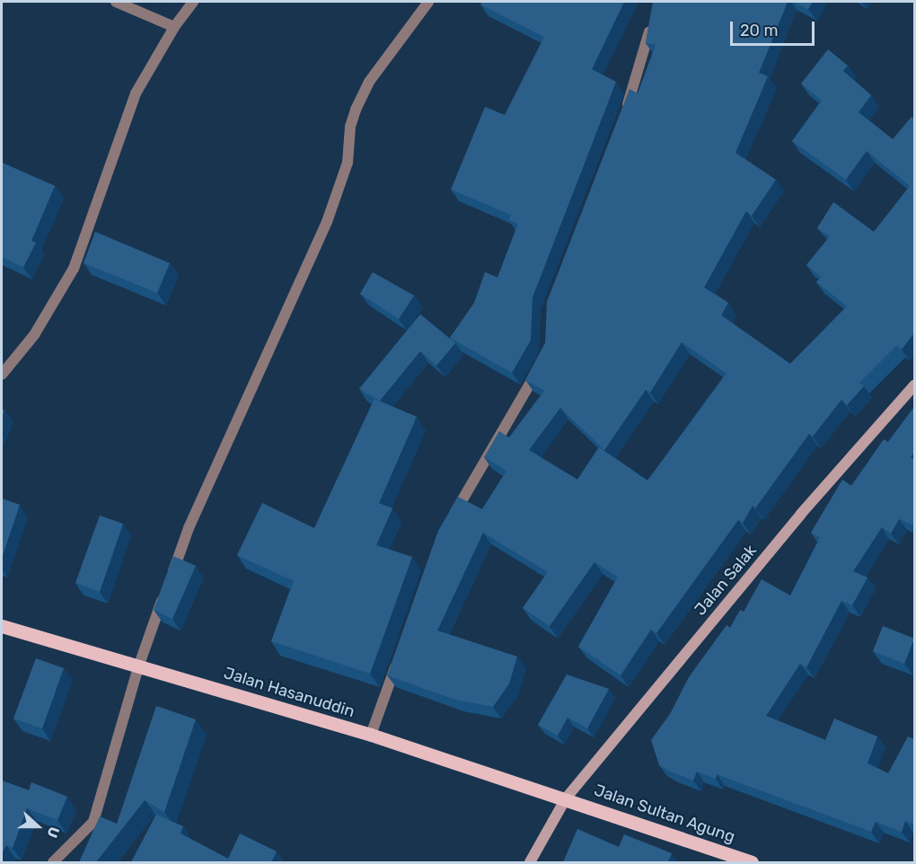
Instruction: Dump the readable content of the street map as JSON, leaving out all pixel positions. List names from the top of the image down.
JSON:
{
  "streets": {
    "main road": ["Jalan Salak", "Jalan Hasanuddin", "Jalan Sultan Agung"]
  },
  "crossings": [
    ["Jalan Salak", "Jalan Hasanuddin"],
    ["Jalan Salak", "Jalan Sultan Agung"],
    ["Jalan Hasanuddin", "Jalan Sultan Agung"]
  ],
  "scale_bar": "20 m",
  "north": "right"
}
